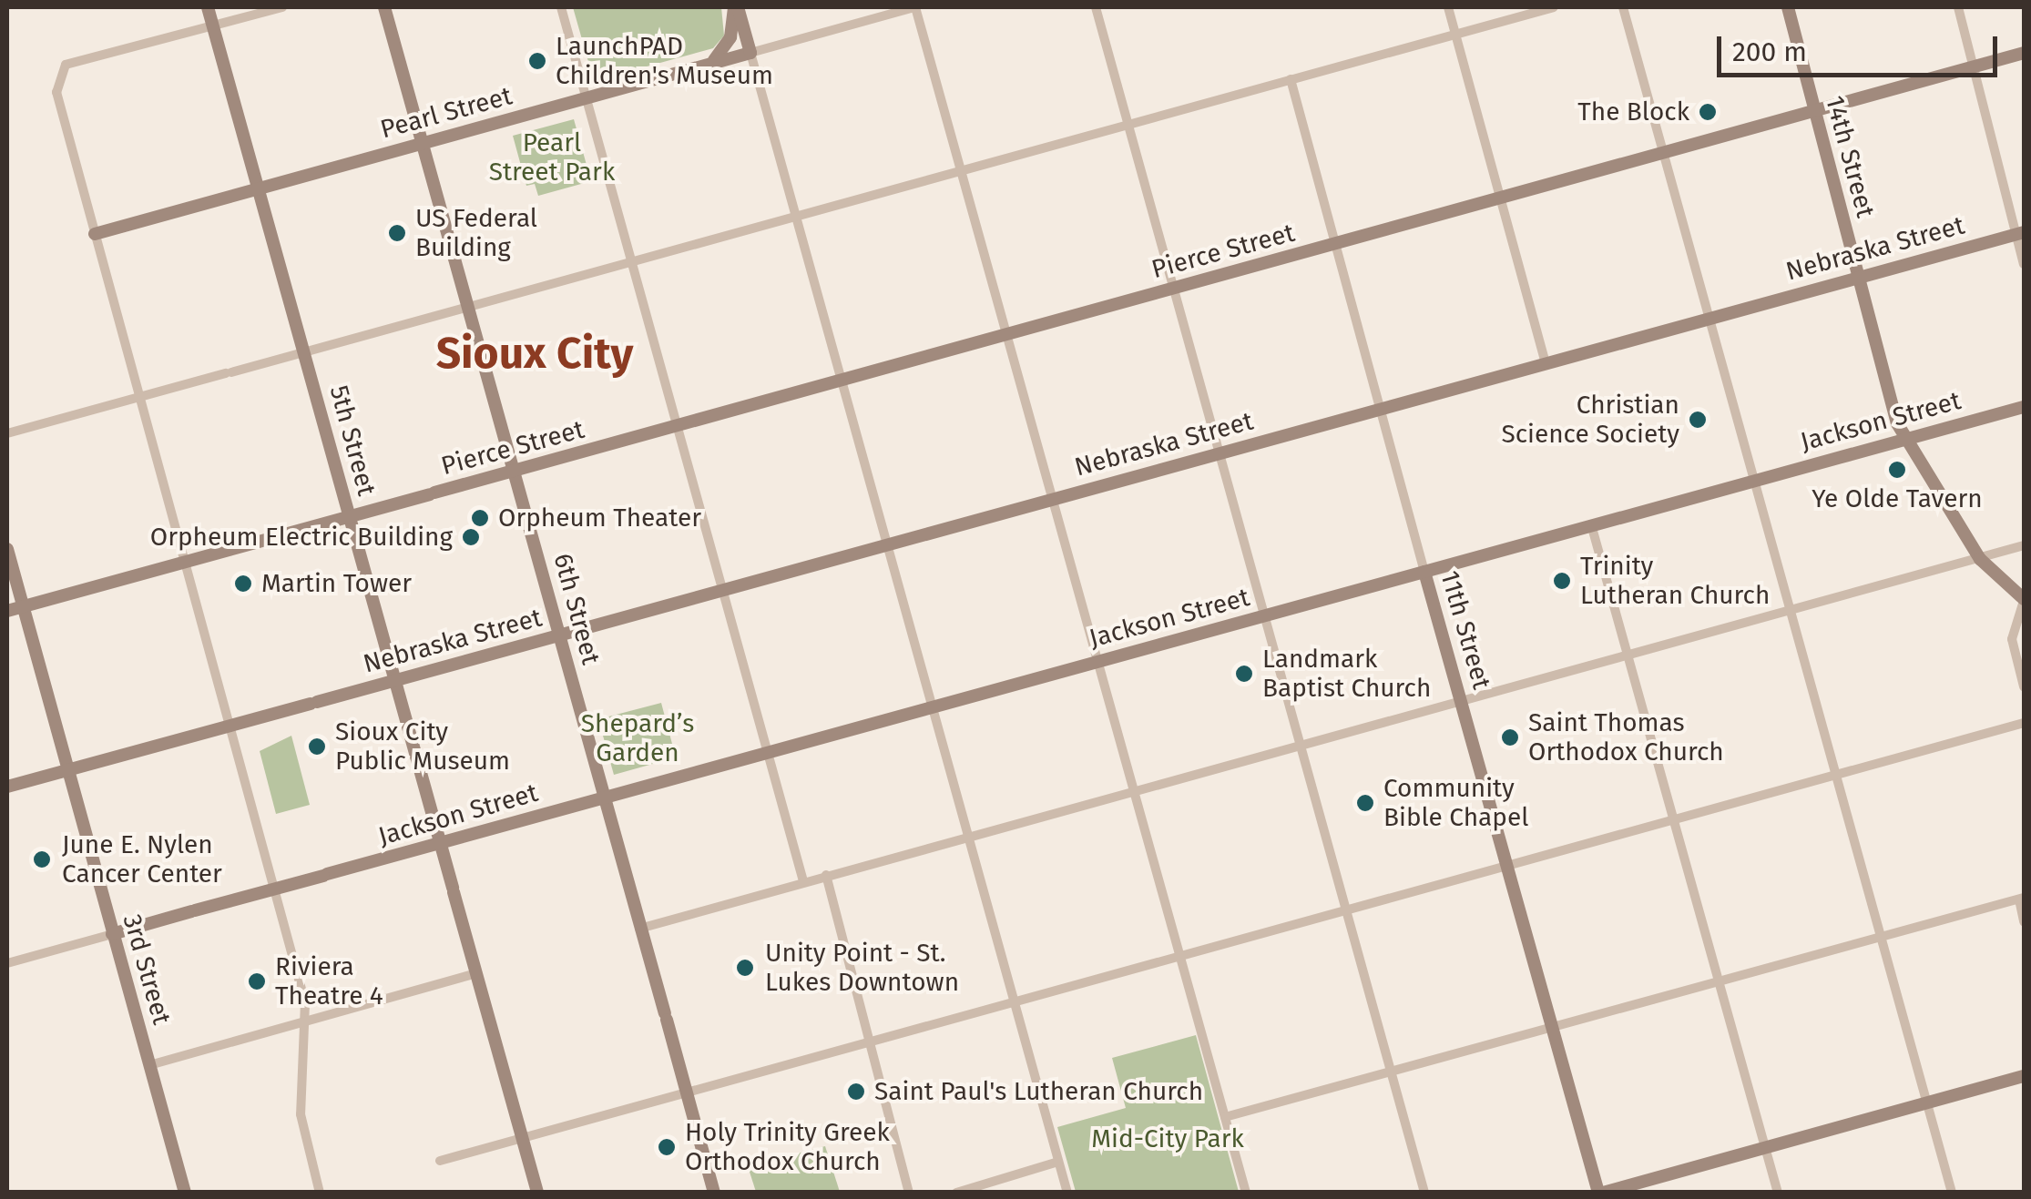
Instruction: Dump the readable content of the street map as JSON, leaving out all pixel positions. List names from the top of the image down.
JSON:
{
  "streets": {
    "main road": [
      "Pearl Street",
      "14th Street",
      "Nebraska Street",
      "Pierce Street",
      "Jackson Street",
      "5th Street",
      "6th Street",
      "11th Street",
      "3rd Street"
    ]
  },
  "crossings": [
    ["Pearl Street", "5th Street"],
    ["Pearl Street", "6th Street"],
    ["14th Street", "Nebraska Street"],
    ["14th Street", "Pierce Street"],
    ["14th Street", "Jackson Street"],
    ["Nebraska Street", "5th Street"],
    ["Nebraska Street", "6th Street"],
    ["Nebraska Street", "11th Street"],
    ["Nebraska Street", "3rd Street"],
    ["Pierce Street", "5th Street"],
    ["Pierce Street", "6th Street"],
    ["Pierce Street", "11th Street"],
    ["Pierce Street", "3rd Street"],
    ["Jackson Street", "5th Street"],
    ["Jackson Street", "6th Street"],
    ["Jackson Street", "11th Street"],
    ["Jackson Street", "3rd Street"]
  ],
  "districts": ["Sioux City"],
  "parks": ["Pearl Street Park", "Shepard’s Garden", "Mid-City Park"],
  "places": [
    "LaunchPAD Children's Museum",
    "The Block",
    "US Federal Building",
    "Christian Science Society",
    "Ye Olde Tavern",
    "Orpheum Theater",
    "Orpheum Electric Building",
    "Trinity Lutheran Church",
    "Martin Tower",
    "Landmark Baptist Church",
    "Saint Thomas Orthodox Church",
    "Sioux City Public Museum",
    "Community Bible Chapel",
    "June E. Nylen Cancer Center",
    "Unity Point - St. Lukes Downtown",
    "Riviera Theatre 4",
    "Saint Paul's Lutheran Church",
    "Holy Trinity Greek Orthodox Church"
  ],
  "scale_bar": "200 m"
}
